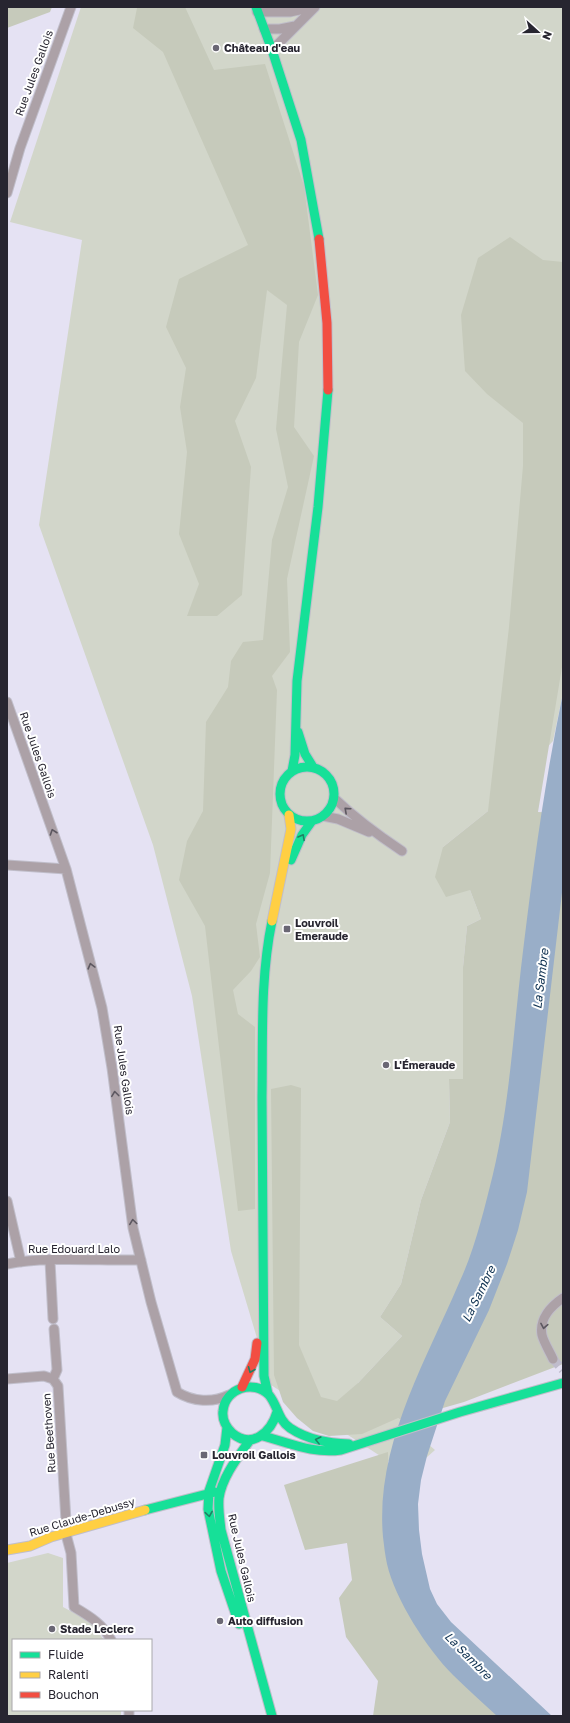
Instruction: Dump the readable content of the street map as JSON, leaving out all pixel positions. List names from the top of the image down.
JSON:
{
  "streets": {
    "street": [
      "Rue Jules Gallois",
      "Rue Edouard Lalo",
      "Rue Beethoven",
      "Rue Claude-Debussy"
    ]
  },
  "crossings": [
    ["Rue Jules Gallois", "Rue Edouard Lalo"],
    ["Rue Beethoven", "Rue Claude-Debussy"]
  ],
  "water": ["La Sambre"],
  "places": {
    "other": [
      "Château d'eau",
      "L'Émeraude",
      "Auto diffusion",
      "Stade Leclerc"
    ],
    "transit": ["Louvroil Emeraude", "Louvroil Gallois"]
  },
  "legend": ["Fluide", "Ralenti", "Bouchon"],
  "north": "right"
}
